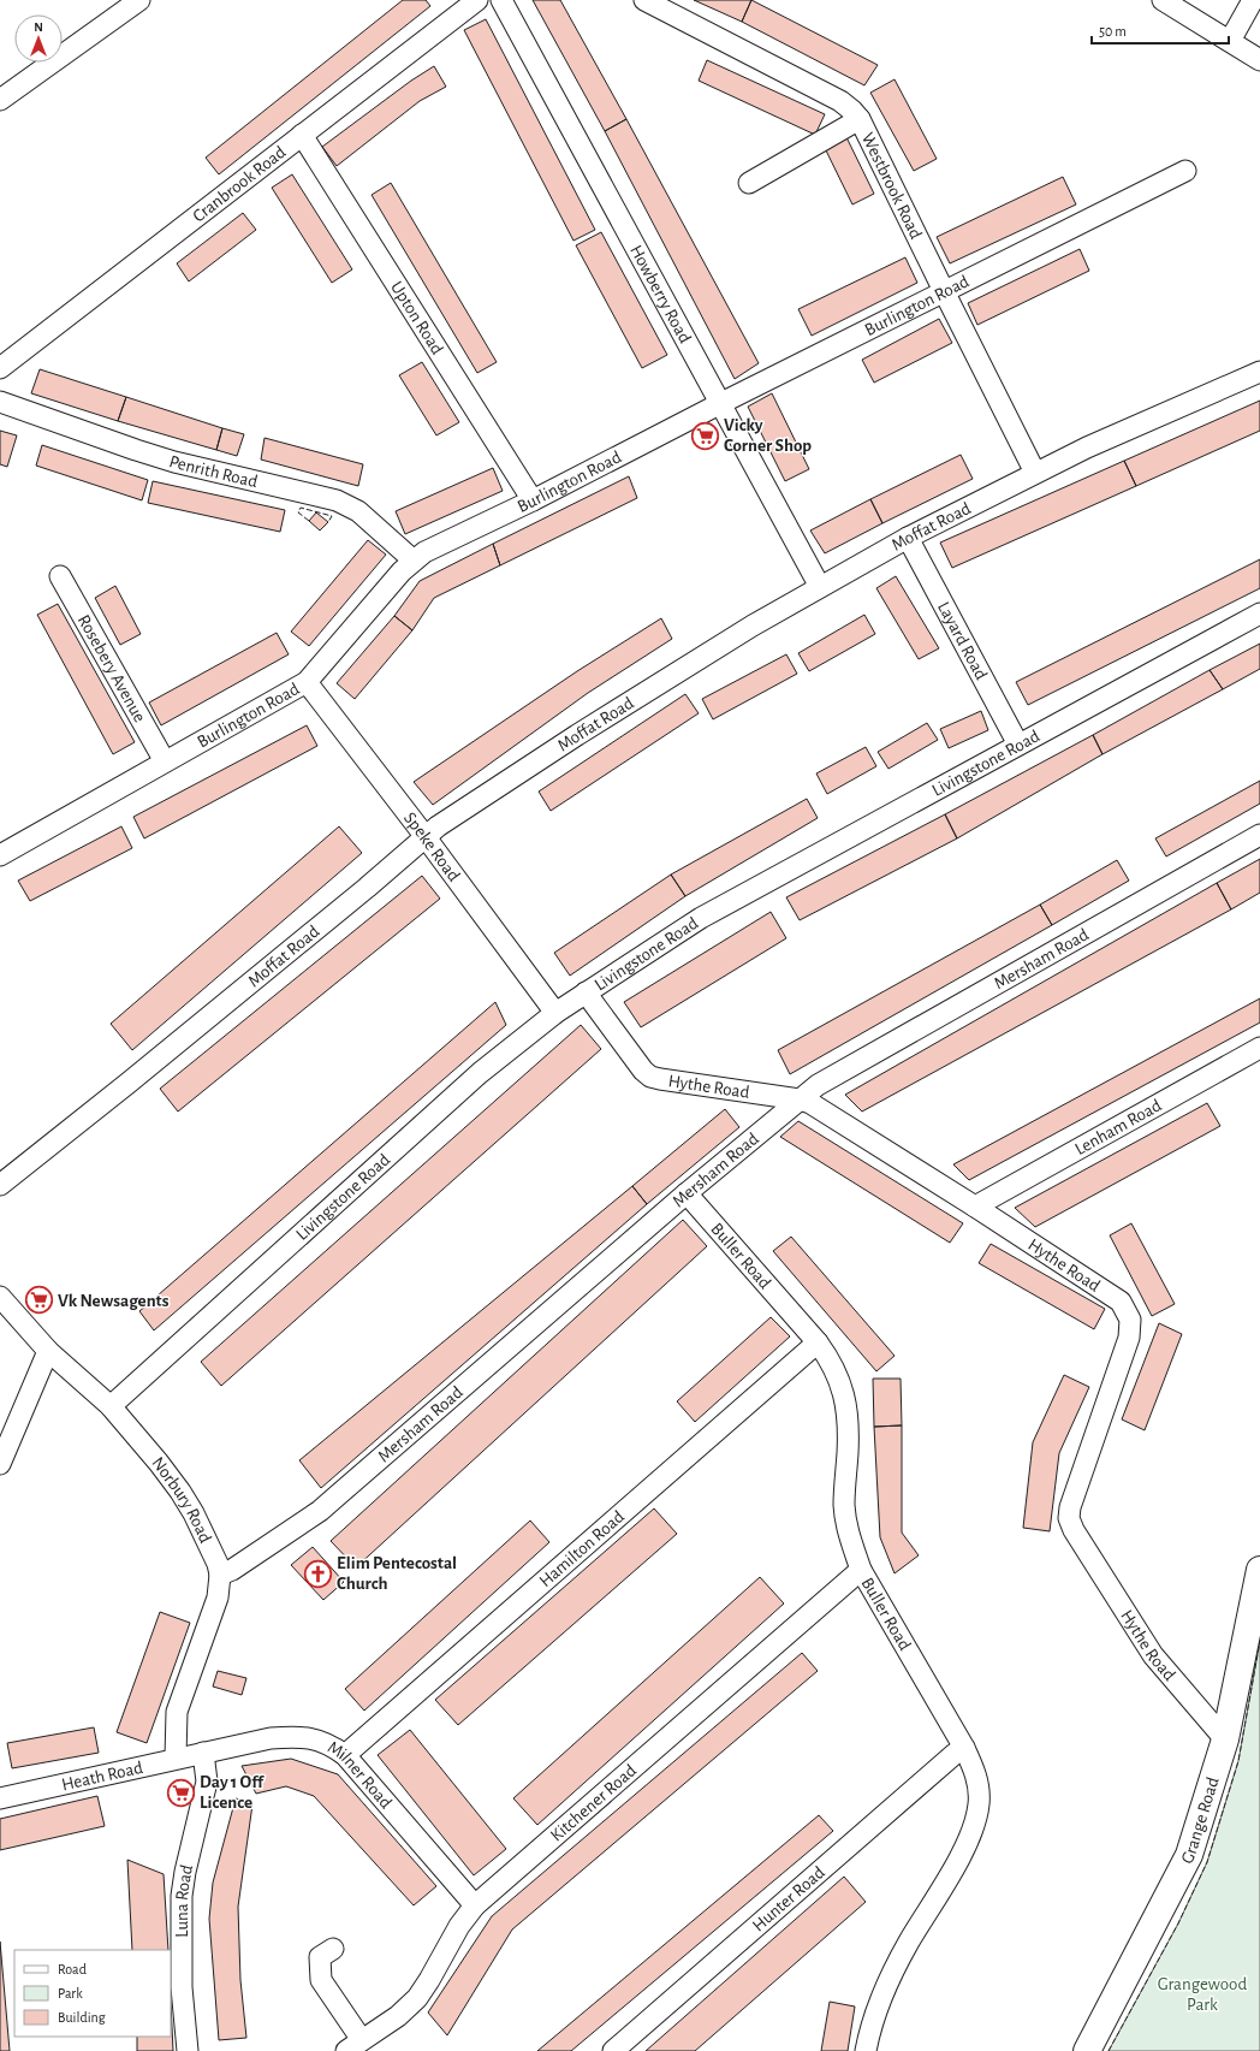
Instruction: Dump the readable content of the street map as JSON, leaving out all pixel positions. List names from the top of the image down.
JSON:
{
  "streets": {
    "main road": ["Grange Road"],
    "street": [
      "Cranbrook Road",
      "Westbrook Road",
      "Howberry Road",
      "Burlington Road",
      "Upton Road",
      "Penrith Road",
      "Moffat Road",
      "Layard Road",
      "Rosebery Avenue",
      "Livingstone Road",
      "Speke Road",
      "Mersham Road",
      "Hythe Road",
      "Lenham Road",
      "Buller Road",
      "Norbury Road",
      "Hamilton Road",
      "Heath Road",
      "Milner Road",
      "Kitchener Road",
      "Hunter Road",
      "Luna Road"
    ]
  },
  "crossings": [
    ["Cranbrook Road", "Upton Road"],
    ["Westbrook Road", "Burlington Road"],
    ["Westbrook Road", "Moffat Road"],
    ["Howberry Road", "Burlington Road"],
    ["Howberry Road", "Moffat Road"],
    ["Burlington Road", "Upton Road"],
    ["Burlington Road", "Penrith Road"],
    ["Burlington Road", "Rosebery Avenue"],
    ["Burlington Road", "Speke Road"],
    ["Moffat Road", "Layard Road"],
    ["Moffat Road", "Speke Road"],
    ["Layard Road", "Livingstone Road"],
    ["Livingstone Road", "Speke Road"],
    ["Livingstone Road", "Hythe Road"],
    ["Livingstone Road", "Norbury Road"],
    ["Mersham Road", "Hythe Road"],
    ["Mersham Road", "Buller Road"],
    ["Mersham Road", "Norbury Road"],
    ["Hythe Road", "Lenham Road"],
    ["Hythe Road", "Grange Road"],
    ["Buller Road", "Hamilton Road"],
    ["Buller Road", "Kitchener Road"],
    ["Buller Road", "Hunter Road"],
    ["Norbury Road", "Heath Road"],
    ["Hamilton Road", "Milner Road"],
    ["Heath Road", "Milner Road"],
    ["Heath Road", "Luna Road"],
    ["Milner Road", "Kitchener Road"],
    ["Milner Road", "Luna Road"]
  ],
  "parks": ["Grangewood Park"],
  "places": {
    "supermarket": ["Vicky Corner Shop", "Vk Newsagents", "Day 1 Off Licence"],
    "church": ["Elim Pentecostal Church"]
  },
  "legend": ["Road", "Park", "Building"],
  "scale_bar": "50 m",
  "north": "top"
}
